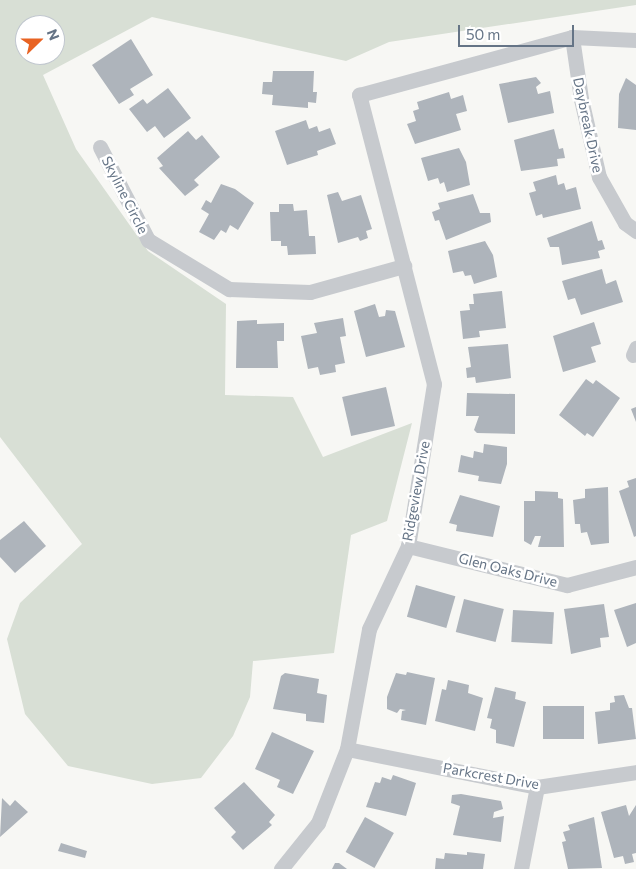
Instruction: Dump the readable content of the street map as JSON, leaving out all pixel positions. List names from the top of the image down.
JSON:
{
  "streets": {
    "street": [
      "Daybreak Drive",
      "Skyline Circle",
      "Ridgeview Drive",
      "Glen Oaks Drive",
      "Parkcrest Drive"
    ]
  },
  "crossings": [
    ["Daybreak Drive", "Ridgeview Drive"],
    ["Skyline Circle", "Ridgeview Drive"],
    ["Ridgeview Drive", "Glen Oaks Drive"],
    ["Ridgeview Drive", "Parkcrest Drive"]
  ],
  "scale_bar": "50 m",
  "north": "right"
}
